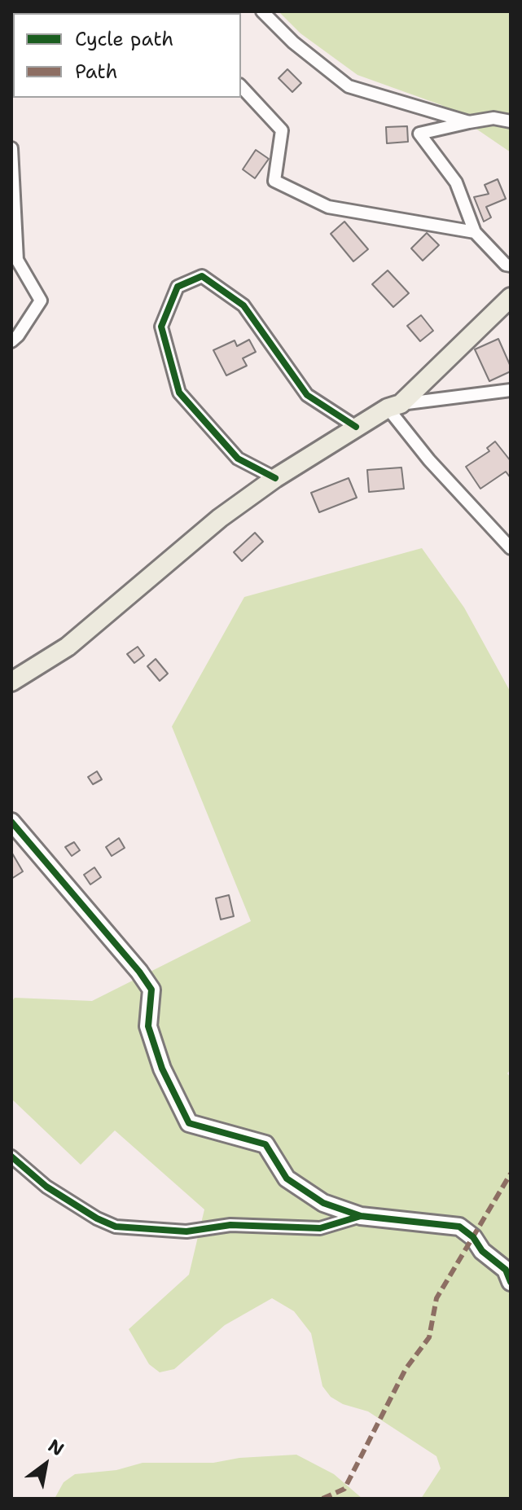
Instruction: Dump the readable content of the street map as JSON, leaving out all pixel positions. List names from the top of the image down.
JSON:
{
  "legend": ["Cycle path", "Path"],
  "north": "top right"
}
